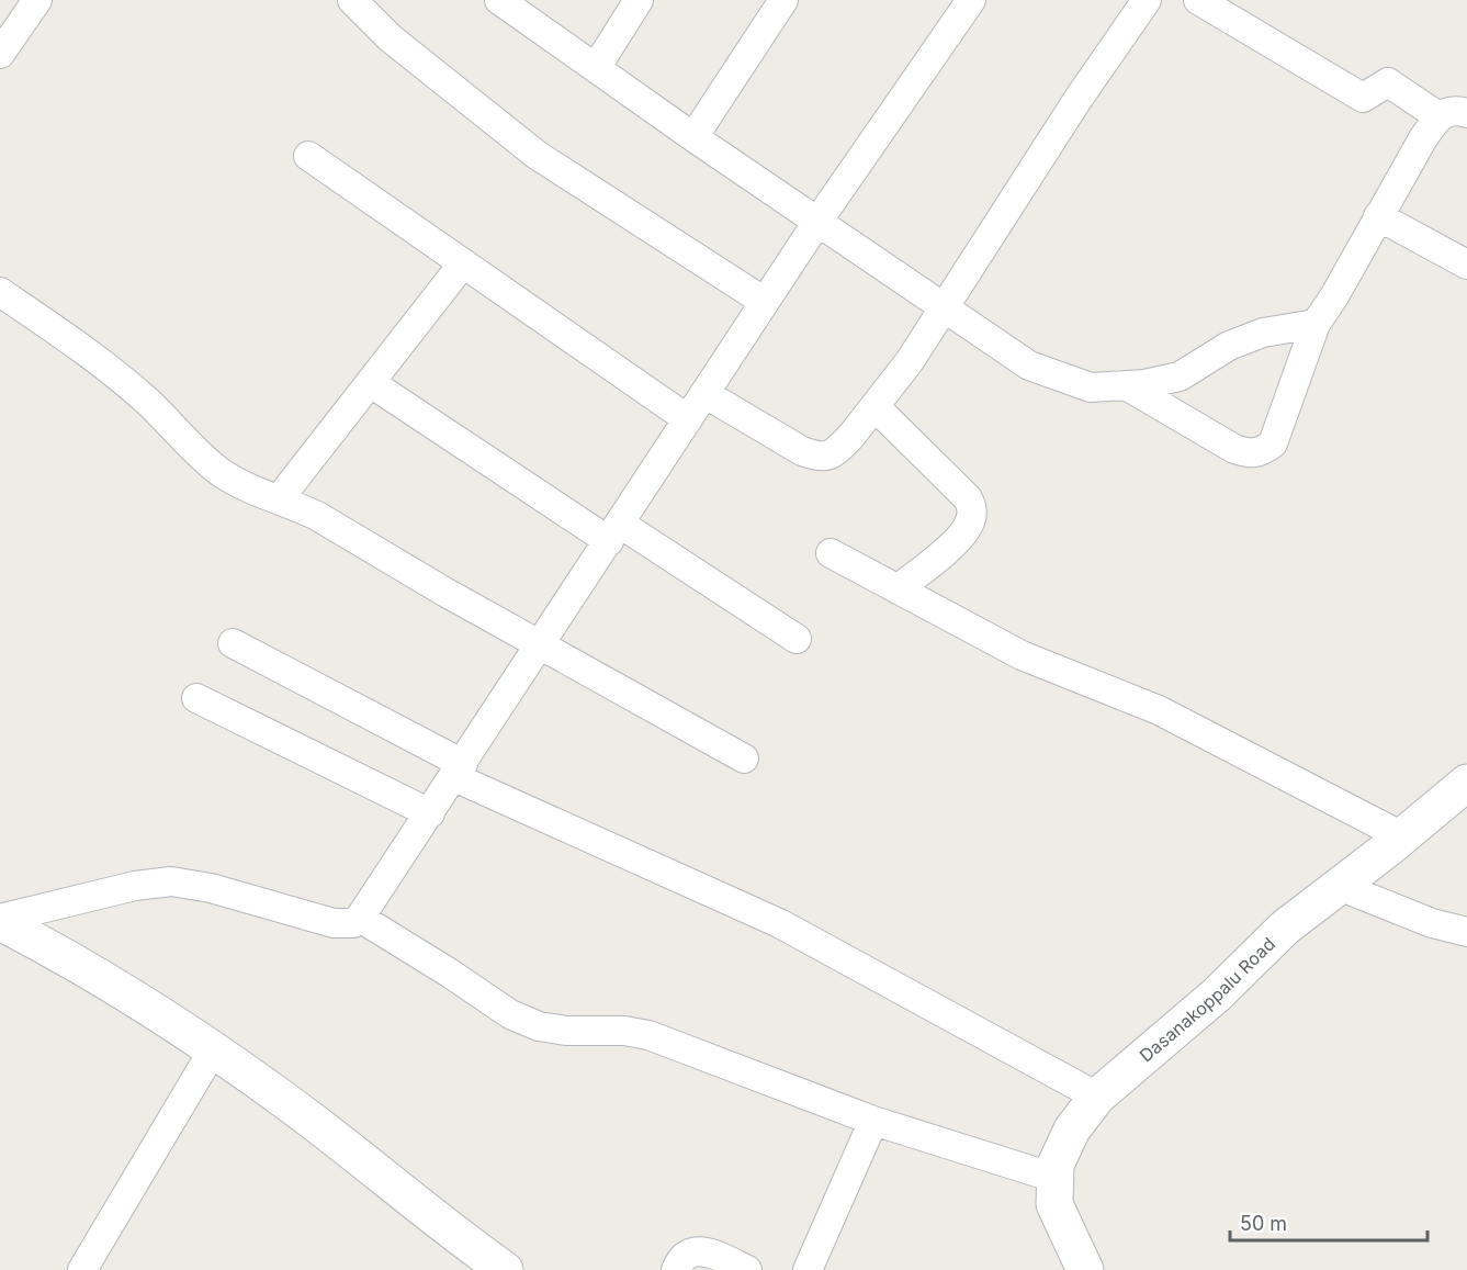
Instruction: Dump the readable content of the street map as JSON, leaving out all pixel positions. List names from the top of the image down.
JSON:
{
  "streets": {
    "street": ["Dasanakoppalu Road"]
  },
  "scale_bar": "50 m"
}
